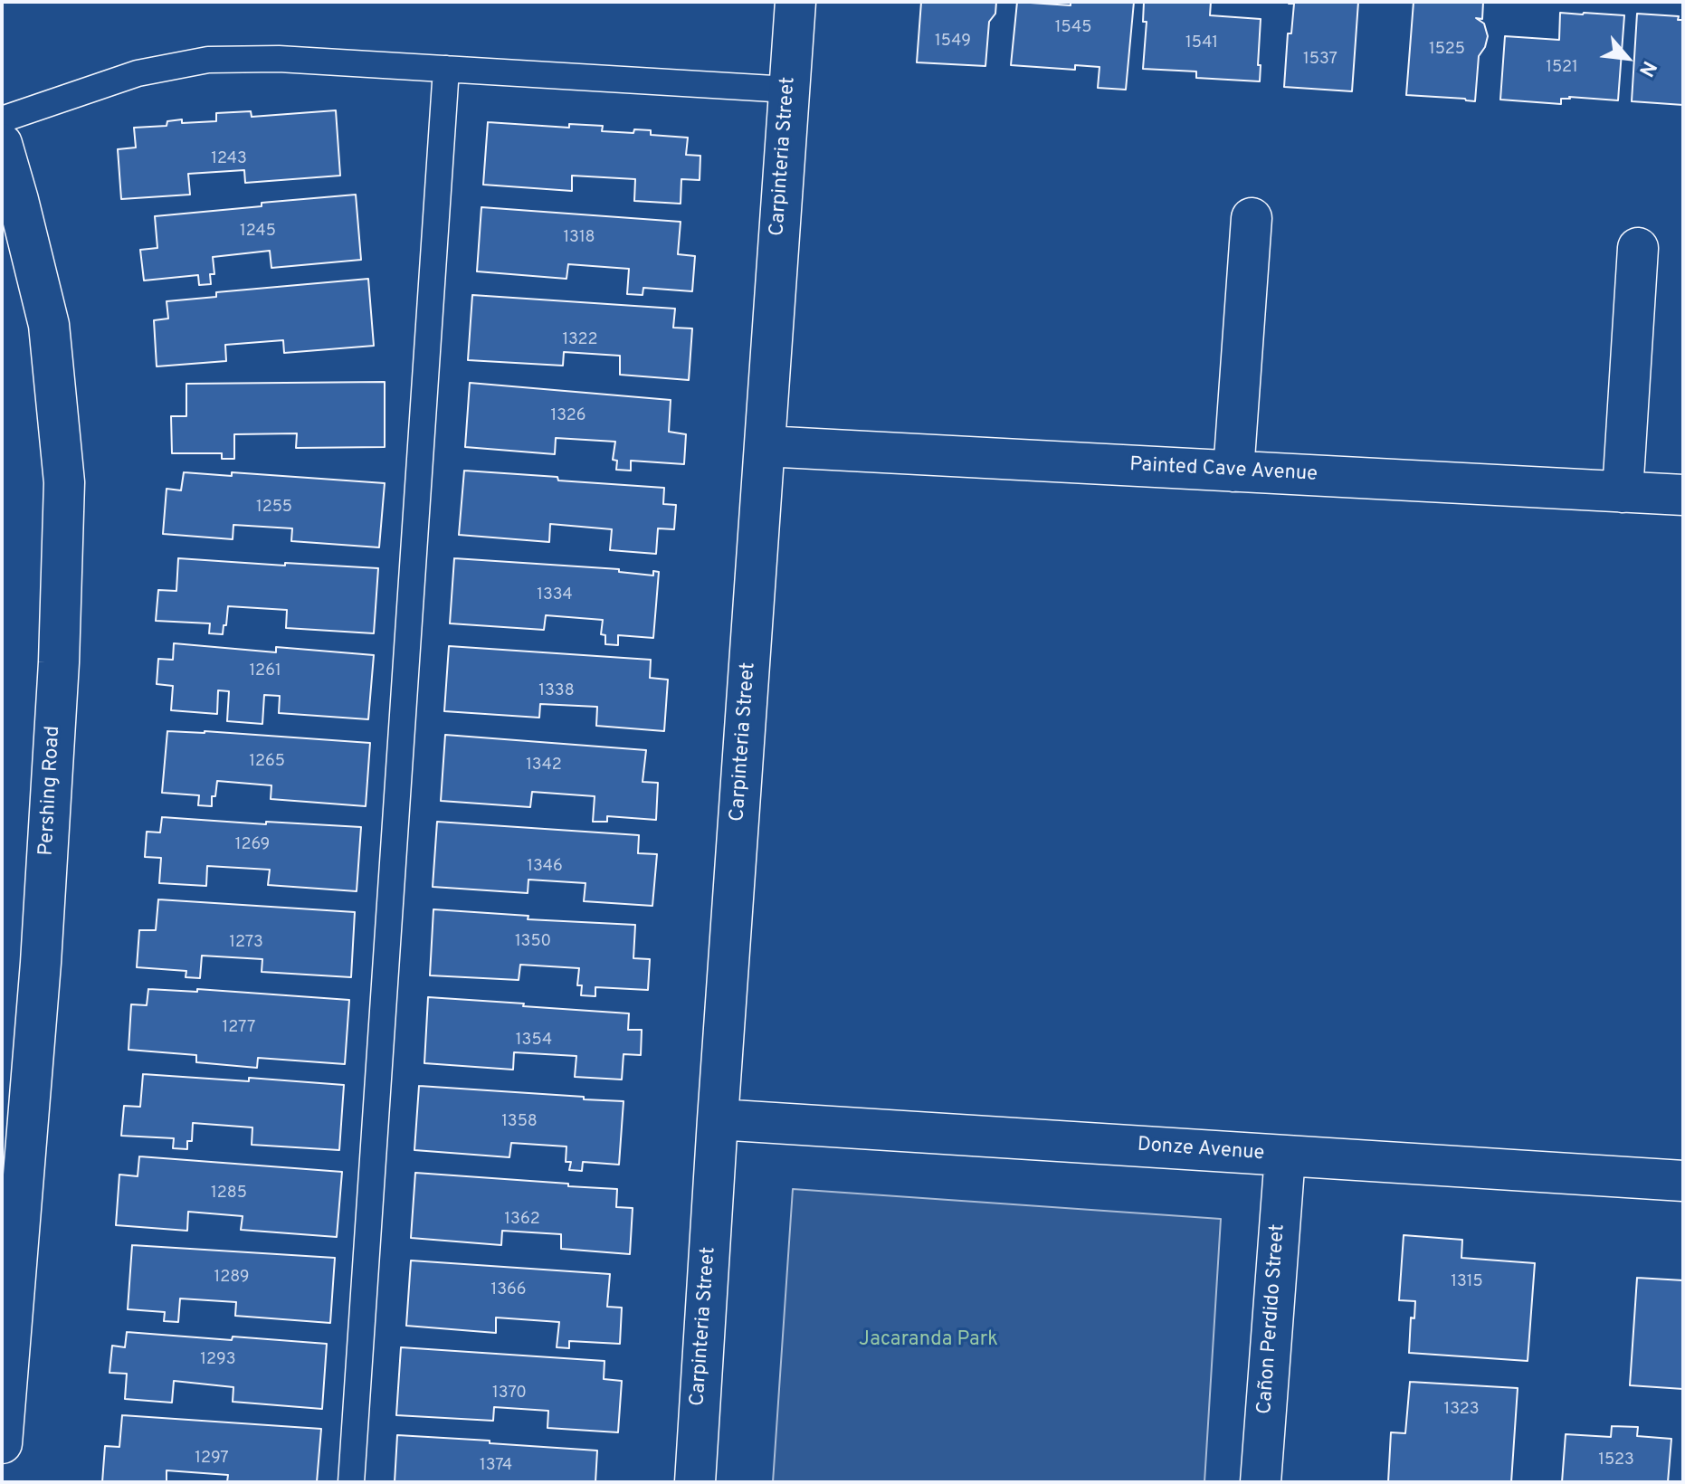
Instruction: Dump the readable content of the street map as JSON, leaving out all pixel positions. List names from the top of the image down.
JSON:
{
  "streets": {
    "street": [
      "Carpinteria Street",
      "Painted Cave Avenue",
      "Pershing Road",
      "Donze Avenue",
      "Cañon Perdido Street"
    ]
  },
  "crossings": [
    ["Carpinteria Street", "Painted Cave Avenue"],
    ["Carpinteria Street", "Donze Avenue"],
    ["Donze Avenue", "Cañon Perdido Street"]
  ],
  "parks": ["Jacaranda Park"],
  "house_numbers": [
    "1545",
    "1549",
    "1541",
    "1525",
    "1537",
    "1521",
    "1243",
    "1245",
    "1318",
    "1322",
    "1326",
    "1255",
    "1334",
    "1261",
    "1338",
    "1265",
    "1342",
    "1269",
    "1346",
    "1350",
    "1273",
    "1277",
    "1354",
    "1358",
    "1285",
    "1362",
    "1289",
    "1315",
    "1366",
    "1293",
    "1370",
    "1323",
    "1297",
    "1523",
    "1374"
  ],
  "north": "bottom right"
}
